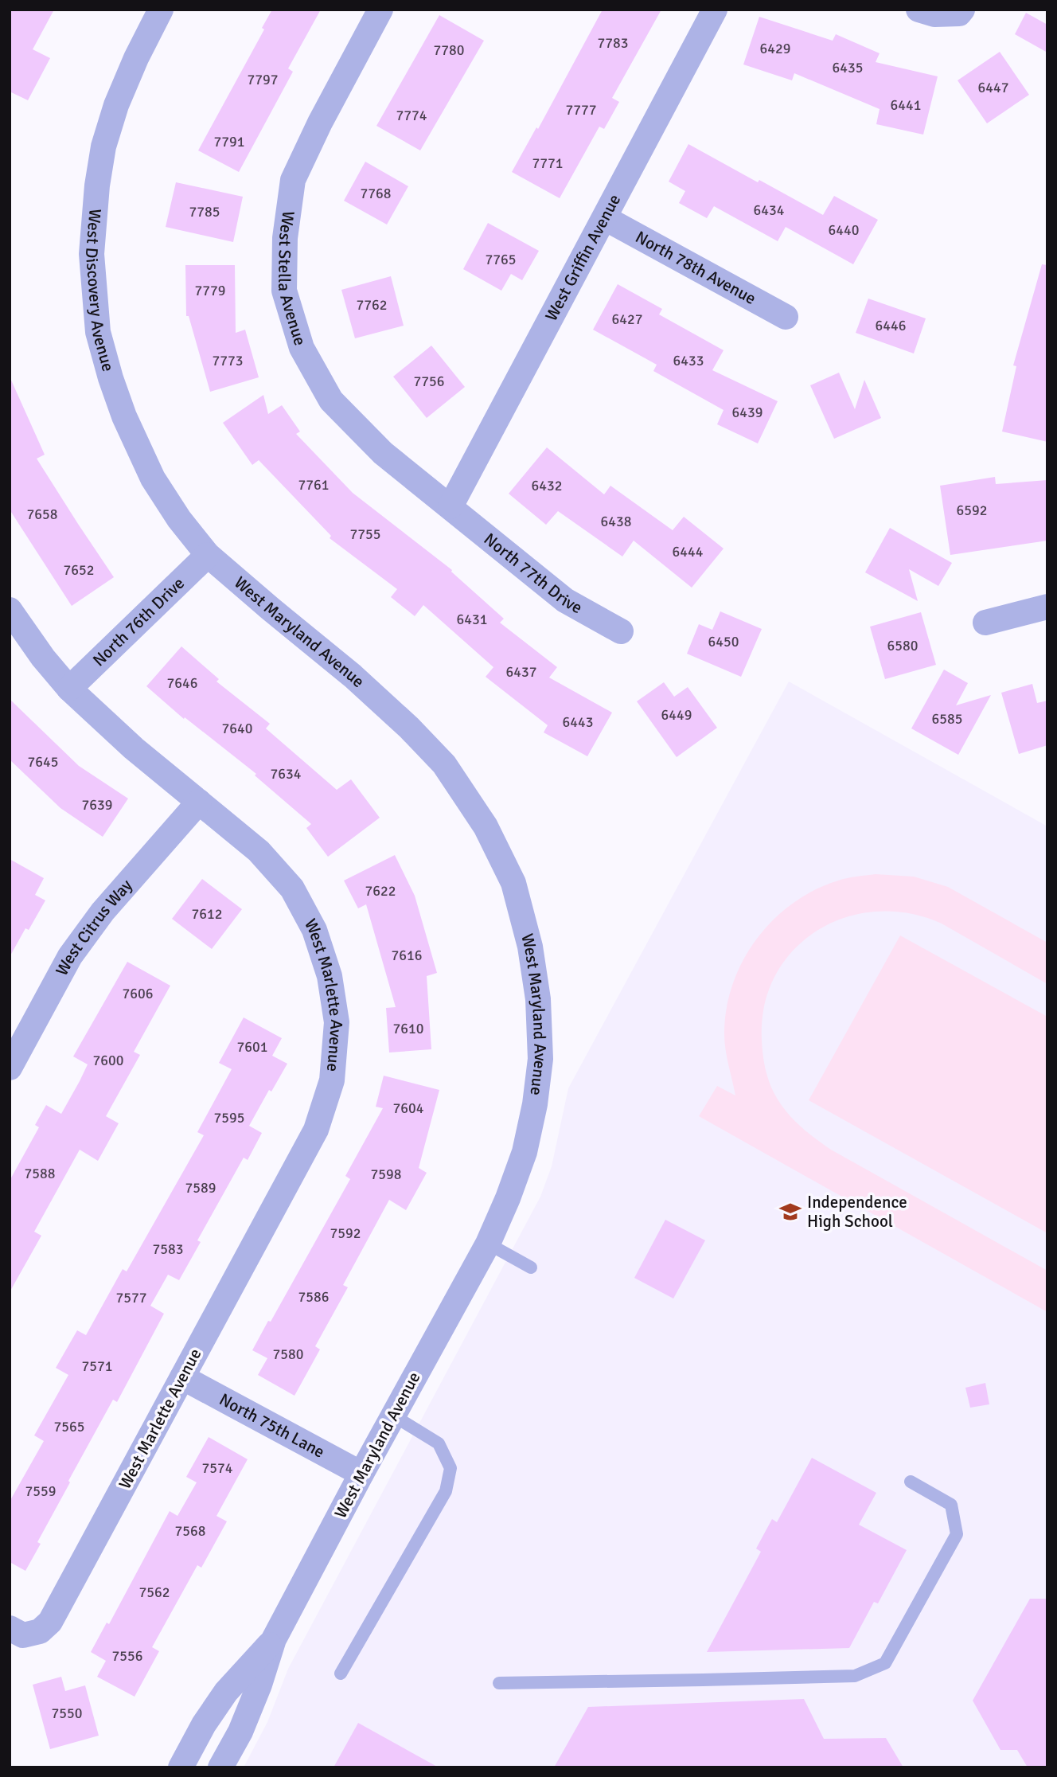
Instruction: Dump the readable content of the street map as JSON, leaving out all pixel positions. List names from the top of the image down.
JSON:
{
  "streets": {
    "street": [
      "West Griffin Avenue",
      "North 78th Avenue",
      "West Stella Avenue",
      "West Discovery Avenue",
      "North 77th Drive",
      "North 76th Drive",
      "West Maryland Avenue",
      "West Citrus Way",
      "West Marlette Avenue",
      "North 75th Lane"
    ]
  },
  "crossings": [
    ["West Griffin Avenue", "North 78th Avenue"],
    ["West Griffin Avenue", "West Stella Avenue"],
    ["West Griffin Avenue", "North 77th Drive"],
    ["West Stella Avenue", "North 77th Drive"],
    ["West Discovery Avenue", "North 76th Drive"],
    ["West Discovery Avenue", "West Maryland Avenue"],
    ["North 76th Drive", "West Maryland Avenue"],
    ["North 76th Drive", "West Marlette Avenue"],
    ["West Maryland Avenue", "North 75th Lane"],
    ["West Citrus Way", "West Marlette Avenue"],
    ["West Marlette Avenue", "North 75th Lane"]
  ],
  "places": {
    "school or university": ["Independence High School"]
  },
  "house_numbers": [
    "7783",
    "6429",
    "7780",
    "6435",
    "7797",
    "6447",
    "6441",
    "7777",
    "7774",
    "7791",
    "7771",
    "7768",
    "6434",
    "7785",
    "6440",
    "7765",
    "7779",
    "7762",
    "6427",
    "6446",
    "7773",
    "6433",
    "7756",
    "6439",
    "7761",
    "6432",
    "6592",
    "7658",
    "6438",
    "7755",
    "6444",
    "7652",
    "6431",
    "6450",
    "6580",
    "6437",
    "7646",
    "6449",
    "6585",
    "6443",
    "7640",
    "7645",
    "7634",
    "7639",
    "7622",
    "7612",
    "7616",
    "7606",
    "7610",
    "7601",
    "7600",
    "7604",
    "7595",
    "7588",
    "7598",
    "7589",
    "7592",
    "7583",
    "7586",
    "7577",
    "7580",
    "7571",
    "7565",
    "7574",
    "7559",
    "7568",
    "7562",
    "7556",
    "7550"
  ]
}
